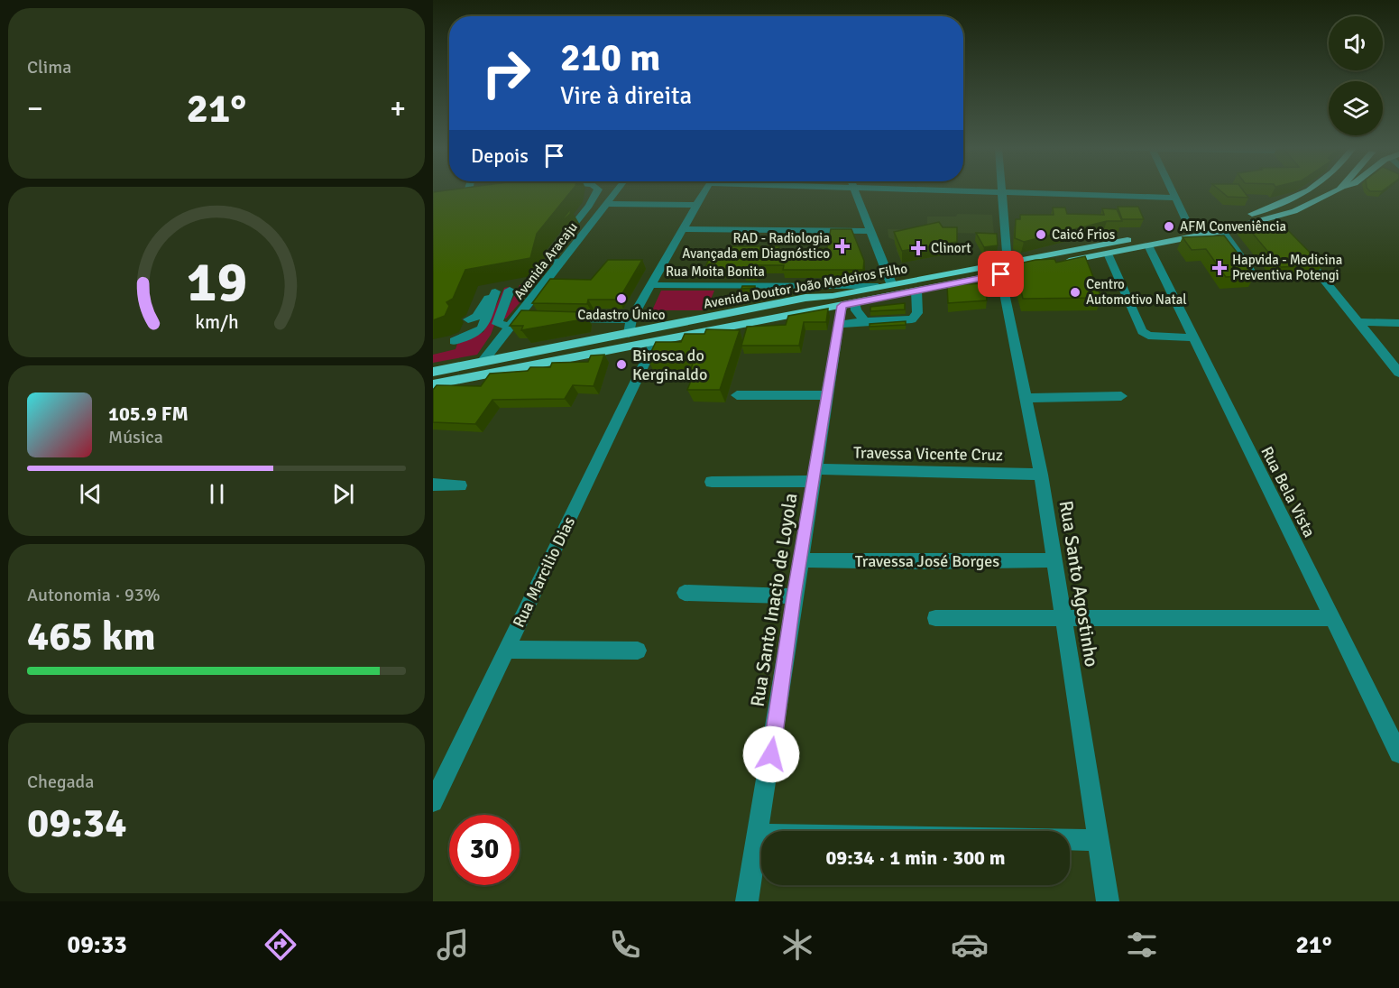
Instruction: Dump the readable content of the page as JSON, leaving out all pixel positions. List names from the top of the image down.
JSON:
{
  "streets": {
    "main road": ["Avenida Doutor João Medeiros Filho"],
    "street": [
      "Avenida Aracaju",
      "Rua Moita Bonita",
      "Travessa Vicente Cruz",
      "Rua Bela Vista",
      "Travessa José Borges",
      "Rua Marcilio Dias",
      "Rua Santo Agostinho",
      "Rua Santo Inacio de Loyola"
    ]
  },
  "crossings": [
    ["Avenida Aracaju", "Avenida Doutor João Medeiros Filho"],
    ["Rua Moita Bonita", "Avenida Doutor João Medeiros Filho"],
    ["Avenida Doutor João Medeiros Filho", "Rua Bela Vista"],
    ["Avenida Doutor João Medeiros Filho", "Rua Marcilio Dias"],
    ["Avenida Doutor João Medeiros Filho", "Rua Santo Agostinho"],
    ["Avenida Doutor João Medeiros Filho", "Rua Santo Inacio de Loyola"],
    ["Travessa Vicente Cruz", "Rua Santo Agostinho"],
    ["Travessa Vicente Cruz", "Rua Santo Inacio de Loyola"],
    ["Travessa José Borges", "Rua Santo Agostinho"],
    ["Travessa José Borges", "Rua Santo Inacio de Loyola"]
  ],
  "places": {
    "other": [
      "AFM Conveniência",
      "Caicó Frios",
      "Centro Automotivo Natal",
      "Cadastro Único",
      "Birosca do Kerginaldo"
    ],
    "health": ["RAD - Radiologia Avançada em Diagnóstico", "Clinort", "Hapvida - Medicina Preventiva Potengi"]
  },
  "page": {
    "tile": [
      "Clima",
      ["Autonomia · 93%", "465 km"],
      ["Chegada", "09:34"]
    ],
    "turn": ["210 m", "Vire à direita"],
    "heat": ["−", "21°", "+"],
    "then": "Depois",
    "song": ["105.9 FM", "Música"],
    "limit": "30",
    "trip": "09:34 · 1 min · 300 m",
    "tabs": ["09:33", "21°"],
    "gauge": ["19", "km/h"]
  }
}
